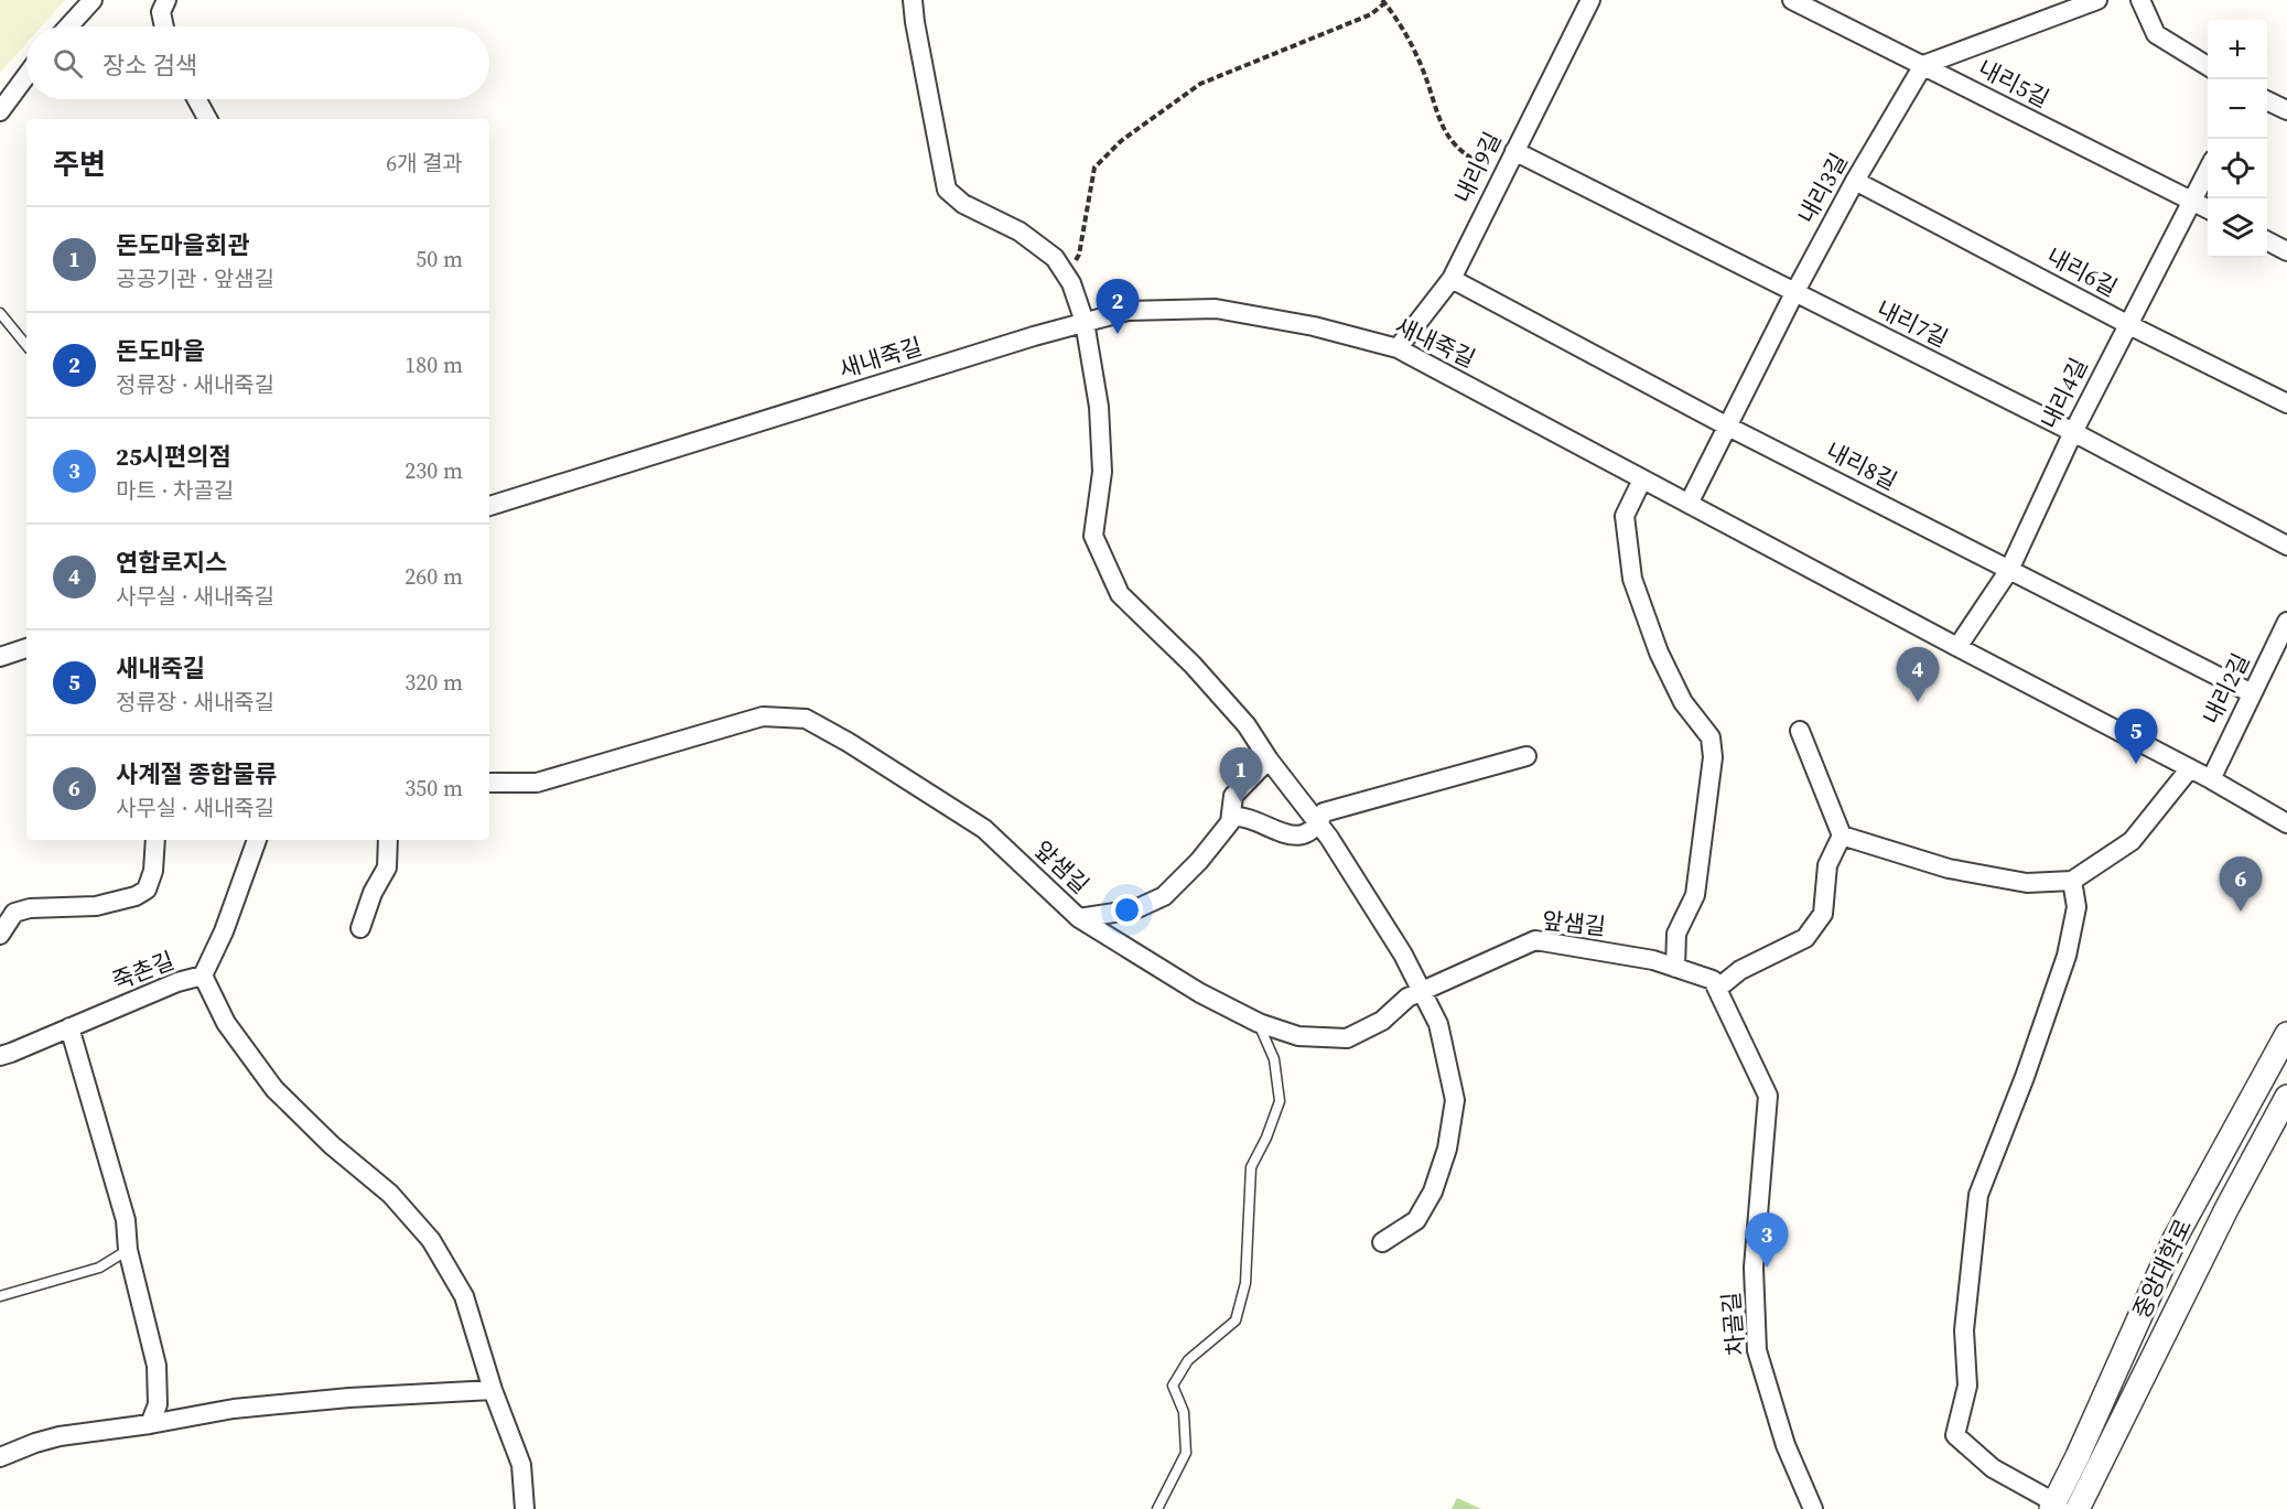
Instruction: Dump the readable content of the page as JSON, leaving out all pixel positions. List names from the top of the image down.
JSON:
{
  "streets": {
    "street": [
      "내리5길",
      "내리9길",
      "내리3길",
      "내리6길",
      "내리7길",
      "새내죽길",
      "내리4길",
      "내리8길",
      "내리2길",
      "앞샘길",
      "죽촌길",
      "중앙대학로",
      "차골길"
    ]
  },
  "crossings": [
    ["내리5길", "내리3길"],
    ["내리5길", "내리4길"],
    ["내리9길", "내리7길"],
    ["내리9길", "새내죽길"],
    ["내리9길", "내리8길"],
    ["내리3길", "내리6길"],
    ["내리3길", "내리7길"],
    ["내리3길", "새내죽길"],
    ["내리3길", "내리8길"],
    ["내리6길", "내리4길"],
    ["내리7길", "내리4길"],
    ["새내죽길", "내리4길"],
    ["새내죽길", "내리2길"],
    ["내리4길", "내리8길"],
    ["내리8길", "내리2길"],
    ["앞샘길", "차골길"]
  ],
  "page": {
    "map_buttons": ["+", "−"],
    "search": "장소 검색",
    "heading": ["주변", "6개 결과"],
    "list": [
      {
        "mark": "1",
        "name": "돈도마을회관",
        "note": "공공기관 · 앞샘길",
        "value": "50 m"
      },
      {
        "mark": "2",
        "name": "돈도마을",
        "note": "정류장 · 새내죽길",
        "value": "180 m"
      },
      {
        "mark": "3",
        "name": "25시편의점",
        "note": "마트 · 차골길",
        "value": "230 m"
      },
      {
        "mark": "4",
        "name": "연합로지스",
        "note": "사무실 · 새내죽길",
        "value": "260 m"
      },
      {
        "mark": "5",
        "name": "새내죽길",
        "note": "정류장 · 새내죽길",
        "value": "320 m"
      },
      {
        "mark": "6",
        "name": "사계절 종합물류",
        "note": "사무실 · 새내죽길",
        "value": "350 m"
      }
    ],
    "pins": [
      "2",
      "4",
      "5",
      "1",
      "6",
      "3"
    ]
  }
}
